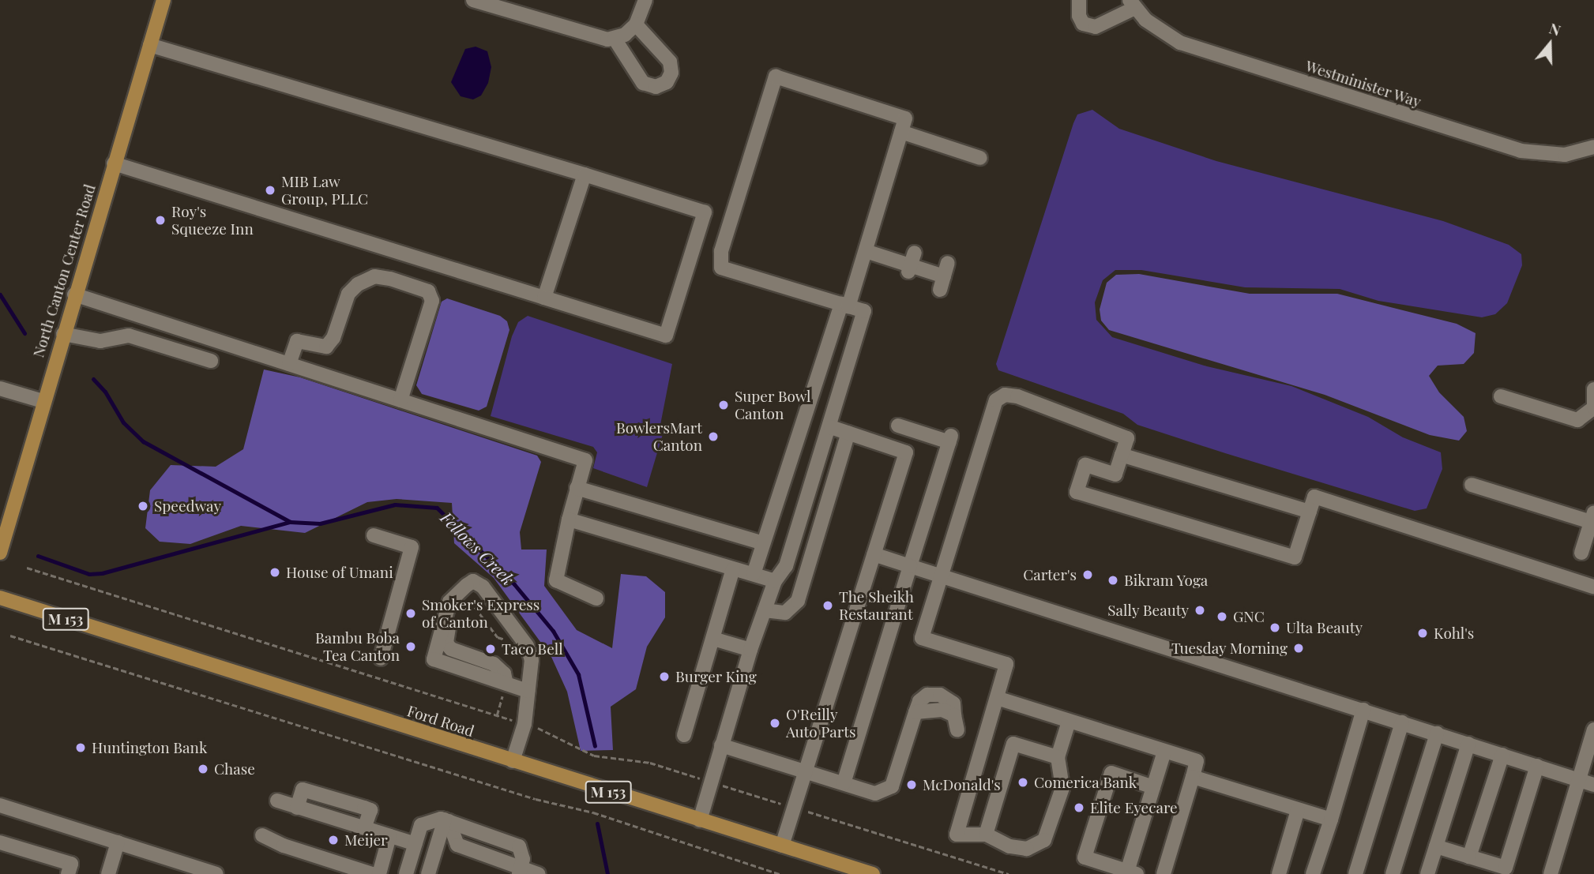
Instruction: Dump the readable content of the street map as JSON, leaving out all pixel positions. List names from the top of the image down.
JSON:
{
  "streets": {
    "main road": ["North Canton Center Road", "M 153", "Ford Road"],
    "street": ["Westminister Way"]
  },
  "water": ["Fellows Creek"],
  "places": [
    "MIB Law Group, PLLC",
    "Roy's Squeeze Inn",
    "Super Bowl Canton",
    "BowlersMart Canton",
    "Speedway",
    "House of Umani",
    "Carter's",
    "Bikram Yoga",
    "The Sheikh Restaurant",
    "Sally Beauty",
    "Smoker's Express of Canton",
    "GNC",
    "Ulta Beauty",
    "Kohl's",
    "Bambu Boba Tea Canton",
    "Tuesday Morning",
    "Taco Bell",
    "Burger King",
    "O'Reilly Auto Parts",
    "Huntington Bank",
    "Chase",
    "Comerica Bank",
    "McDonald's",
    "Elite Eyecare",
    "Meijer"
  ],
  "north": "top"
}
